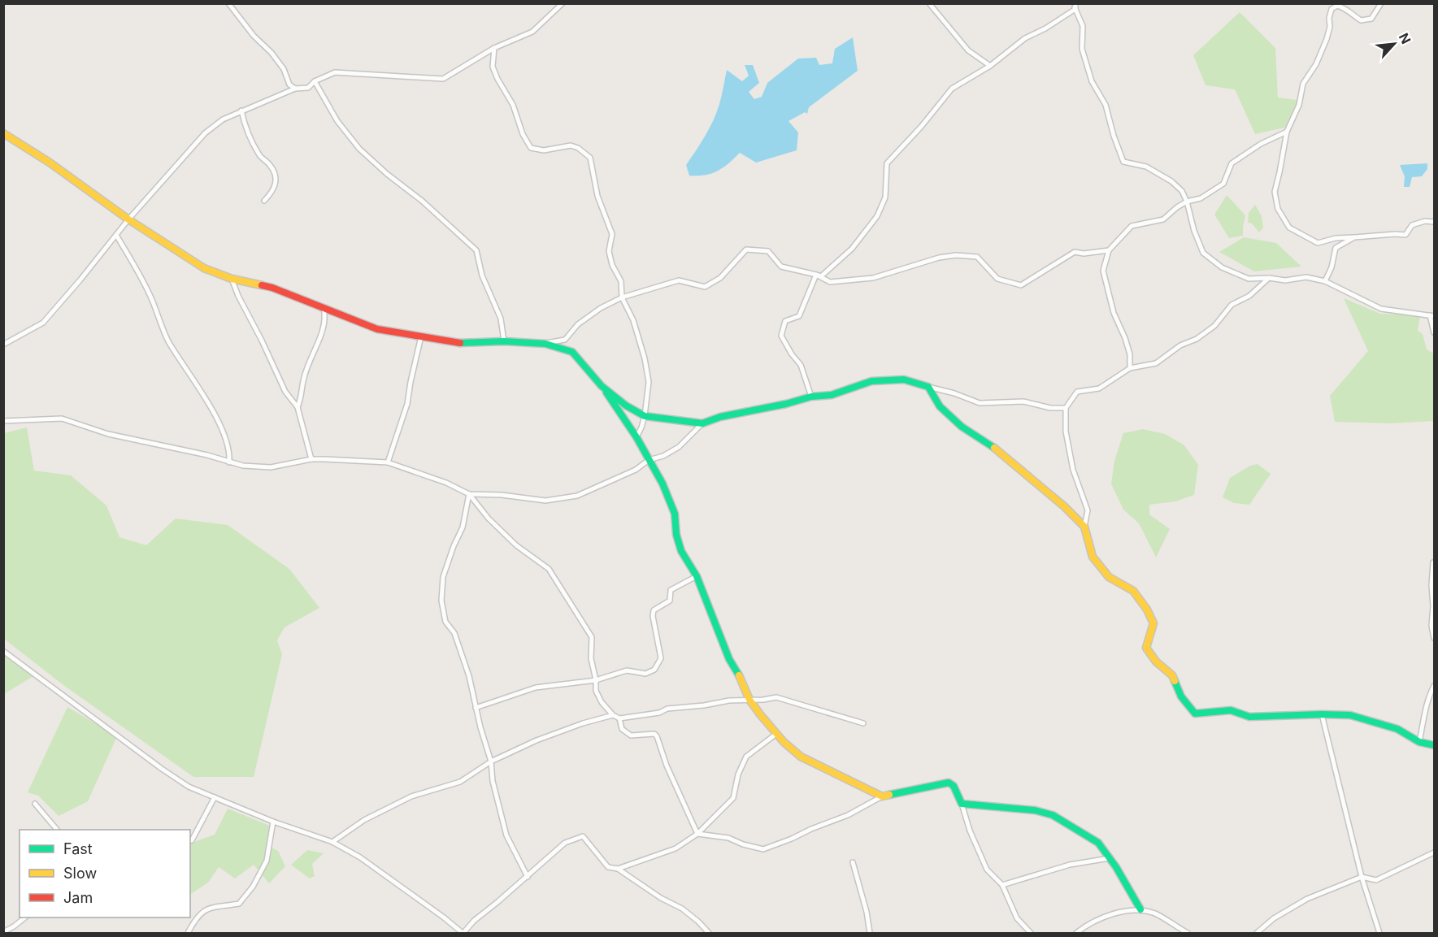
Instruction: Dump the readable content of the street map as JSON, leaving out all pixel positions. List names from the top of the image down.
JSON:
{
  "legend": ["Fast", "Slow", "Jam"],
  "north": "top right"
}
